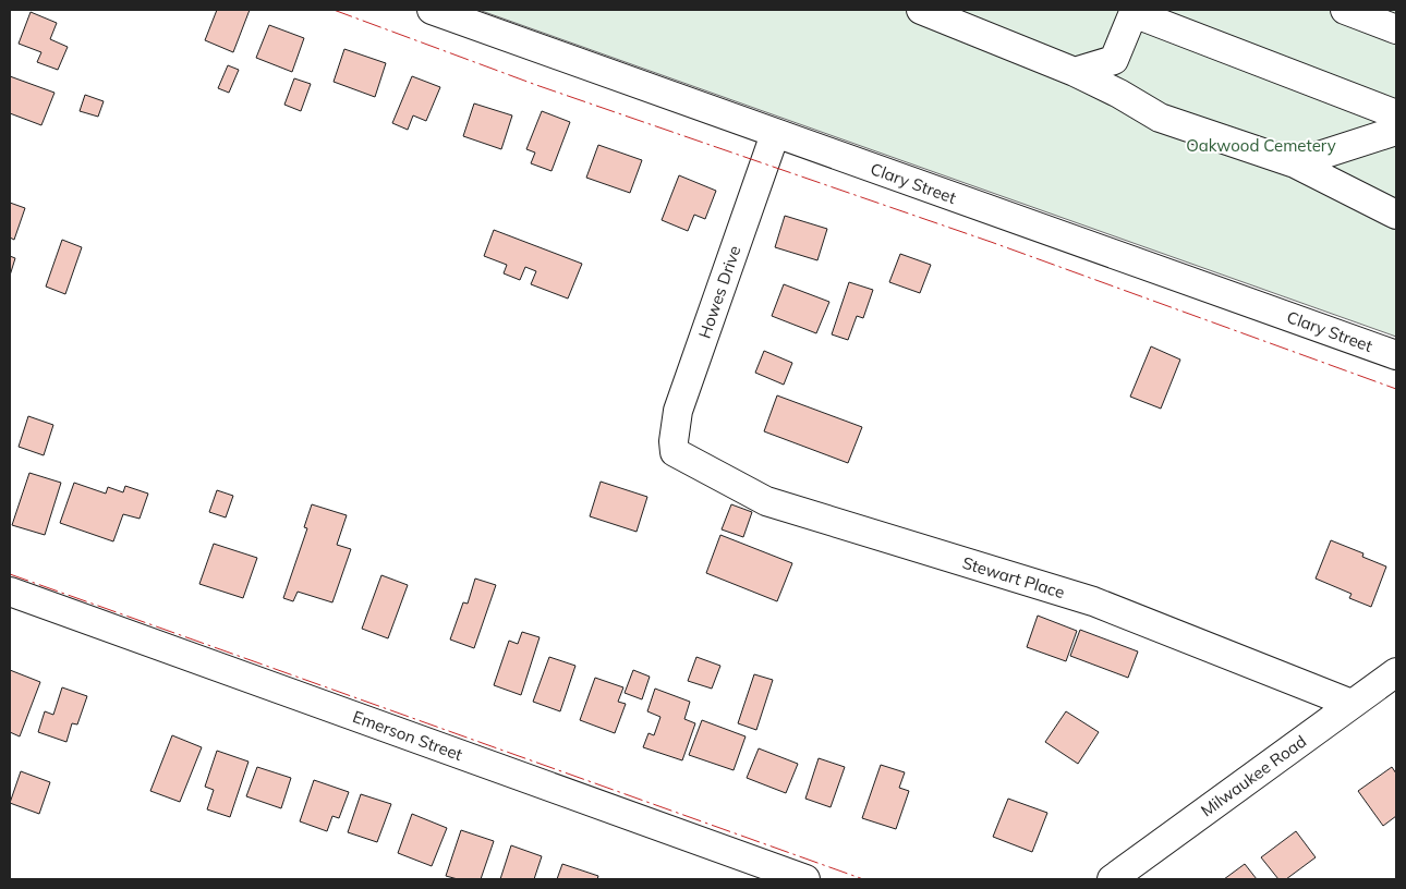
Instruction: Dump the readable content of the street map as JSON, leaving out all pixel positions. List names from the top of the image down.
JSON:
{
  "streets": {
    "street": [
      "Clary Street",
      "Howes Drive",
      "Stewart Place",
      "Emerson Street",
      "Milwaukee Road"
    ]
  },
  "crossings": [
    ["Clary Street", "Howes Drive"],
    ["Howes Drive", "Stewart Place"],
    ["Stewart Place", "Milwaukee Road"]
  ],
  "parks": ["Oakwood Cemetery"]
}
